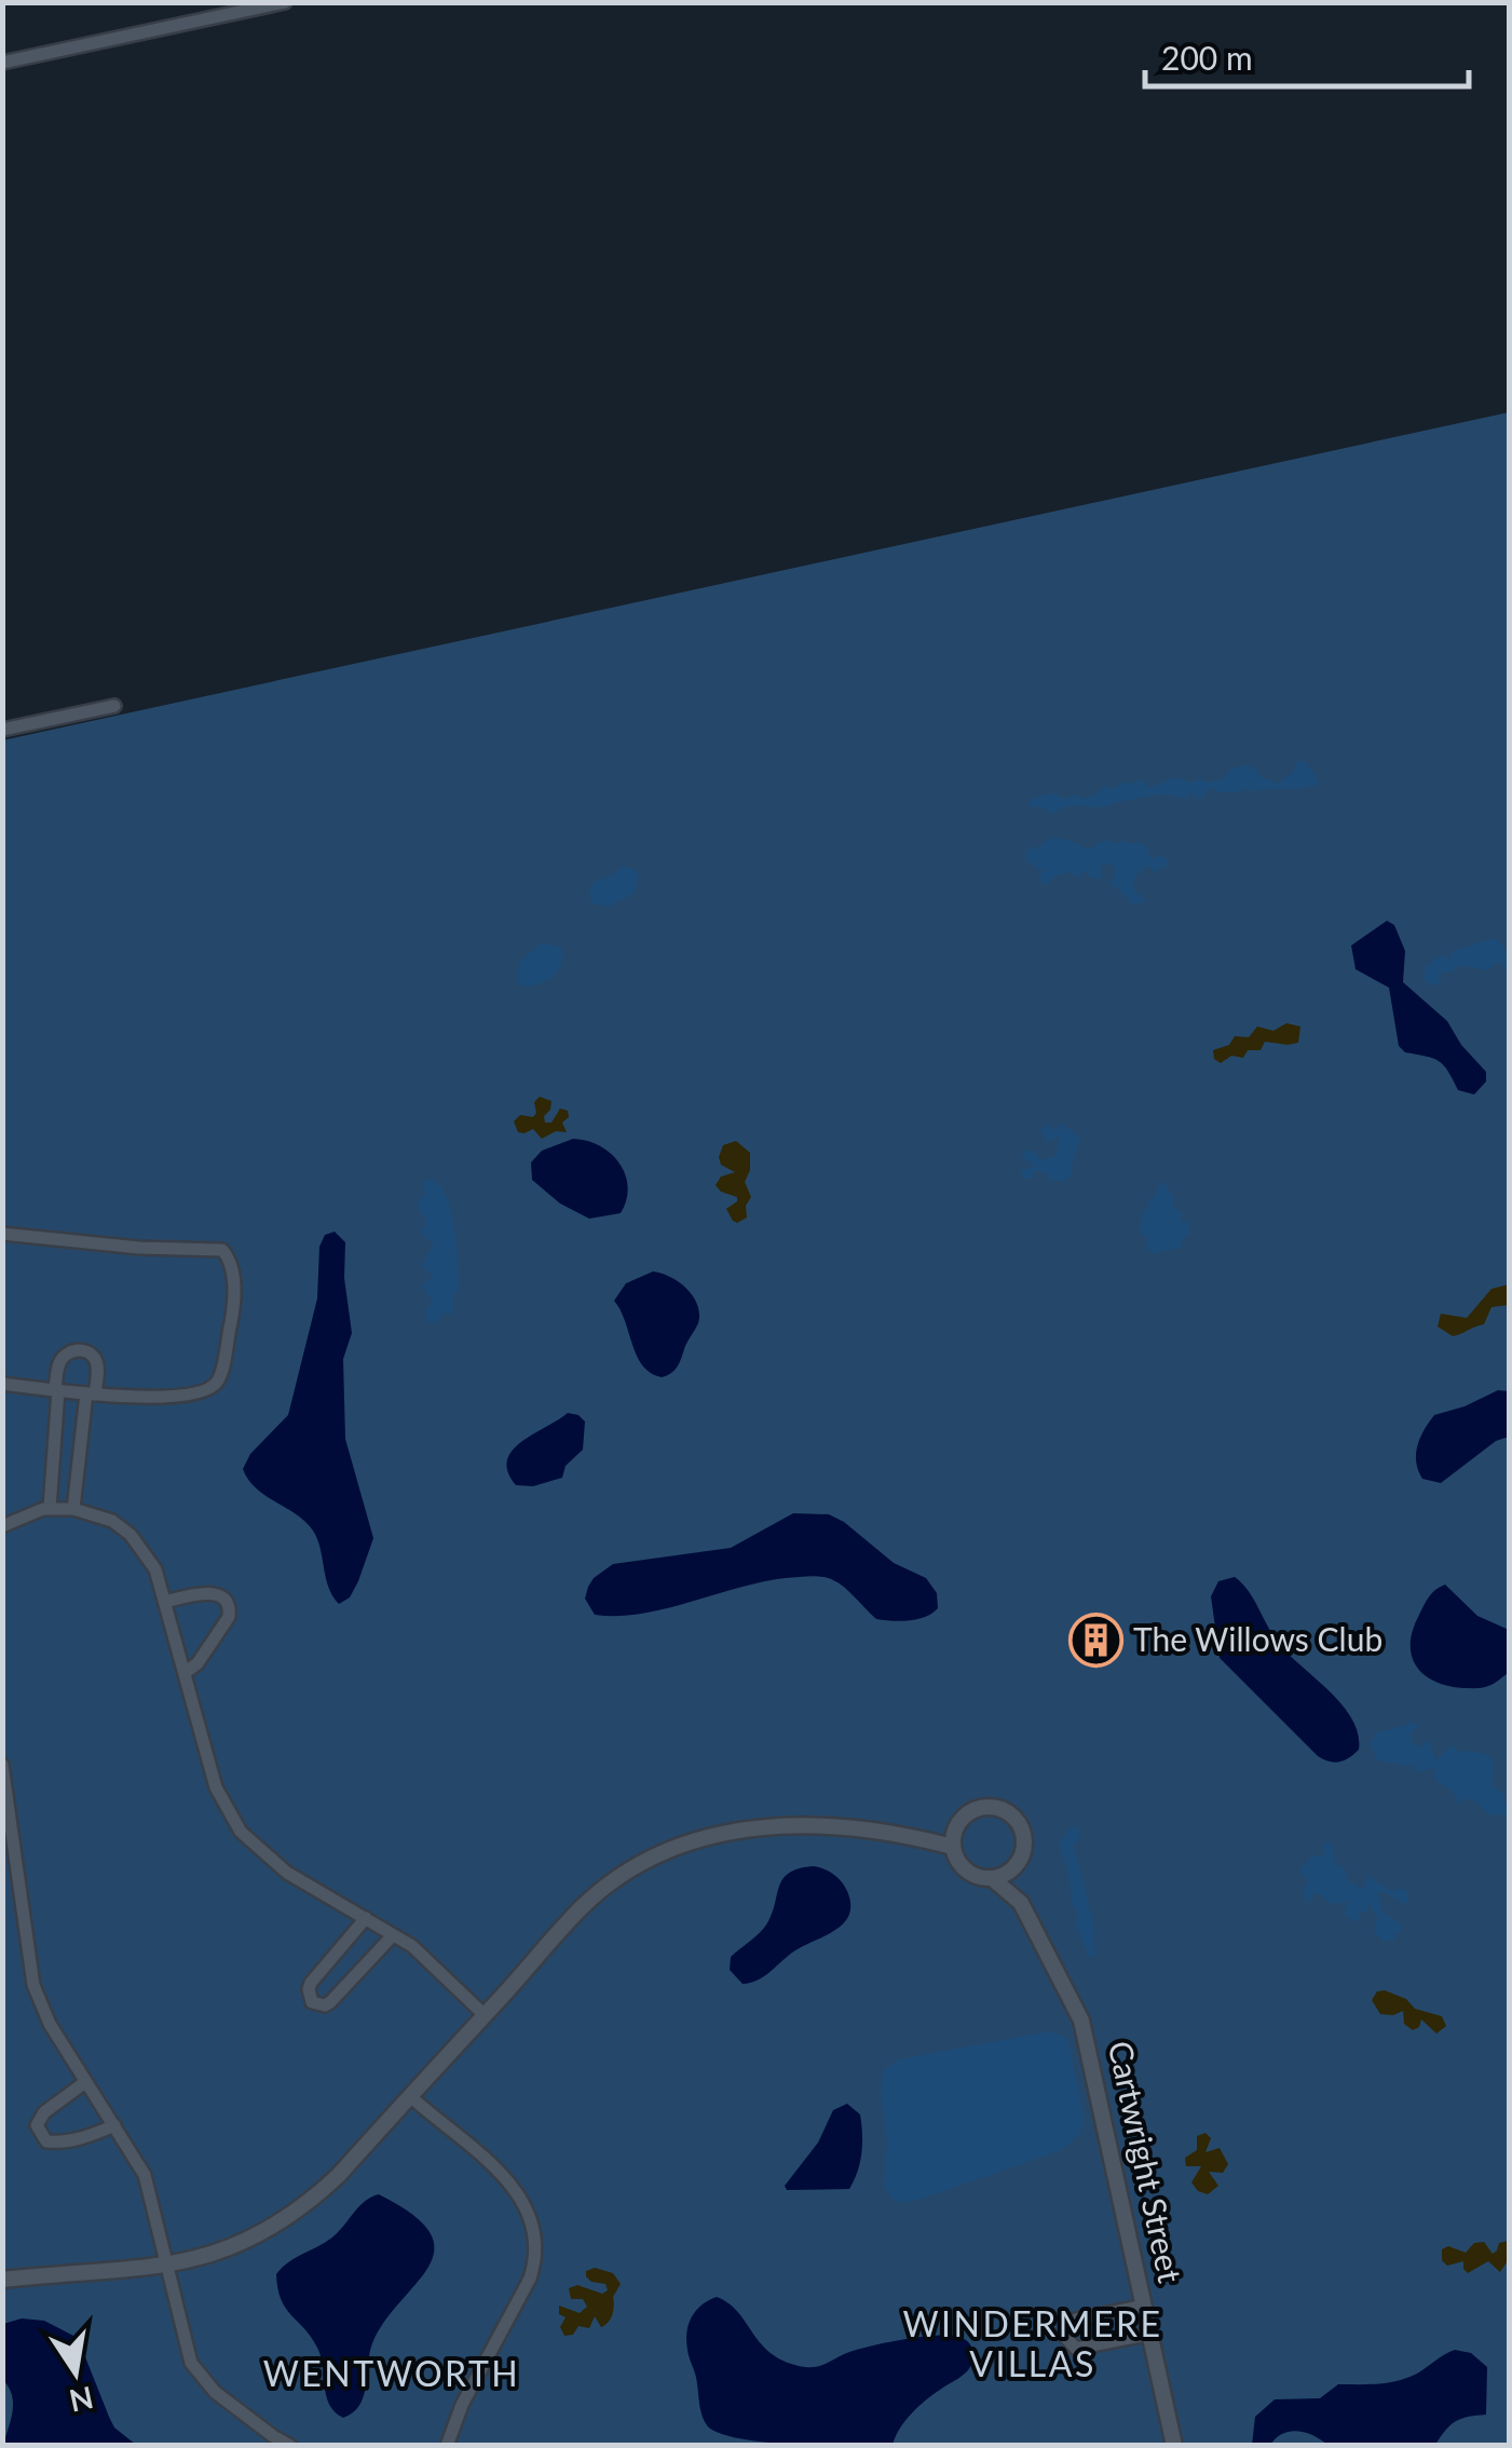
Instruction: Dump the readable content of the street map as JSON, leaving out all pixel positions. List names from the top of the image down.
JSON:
{
  "streets": {
    "street": ["Cartwright Street"]
  },
  "districts": ["WINDERMERE VILLAS", "WENTWORTH"],
  "places": {
    "building": ["The Willows Club"]
  },
  "scale_bar": "200 m",
  "north": "bottom"
}
